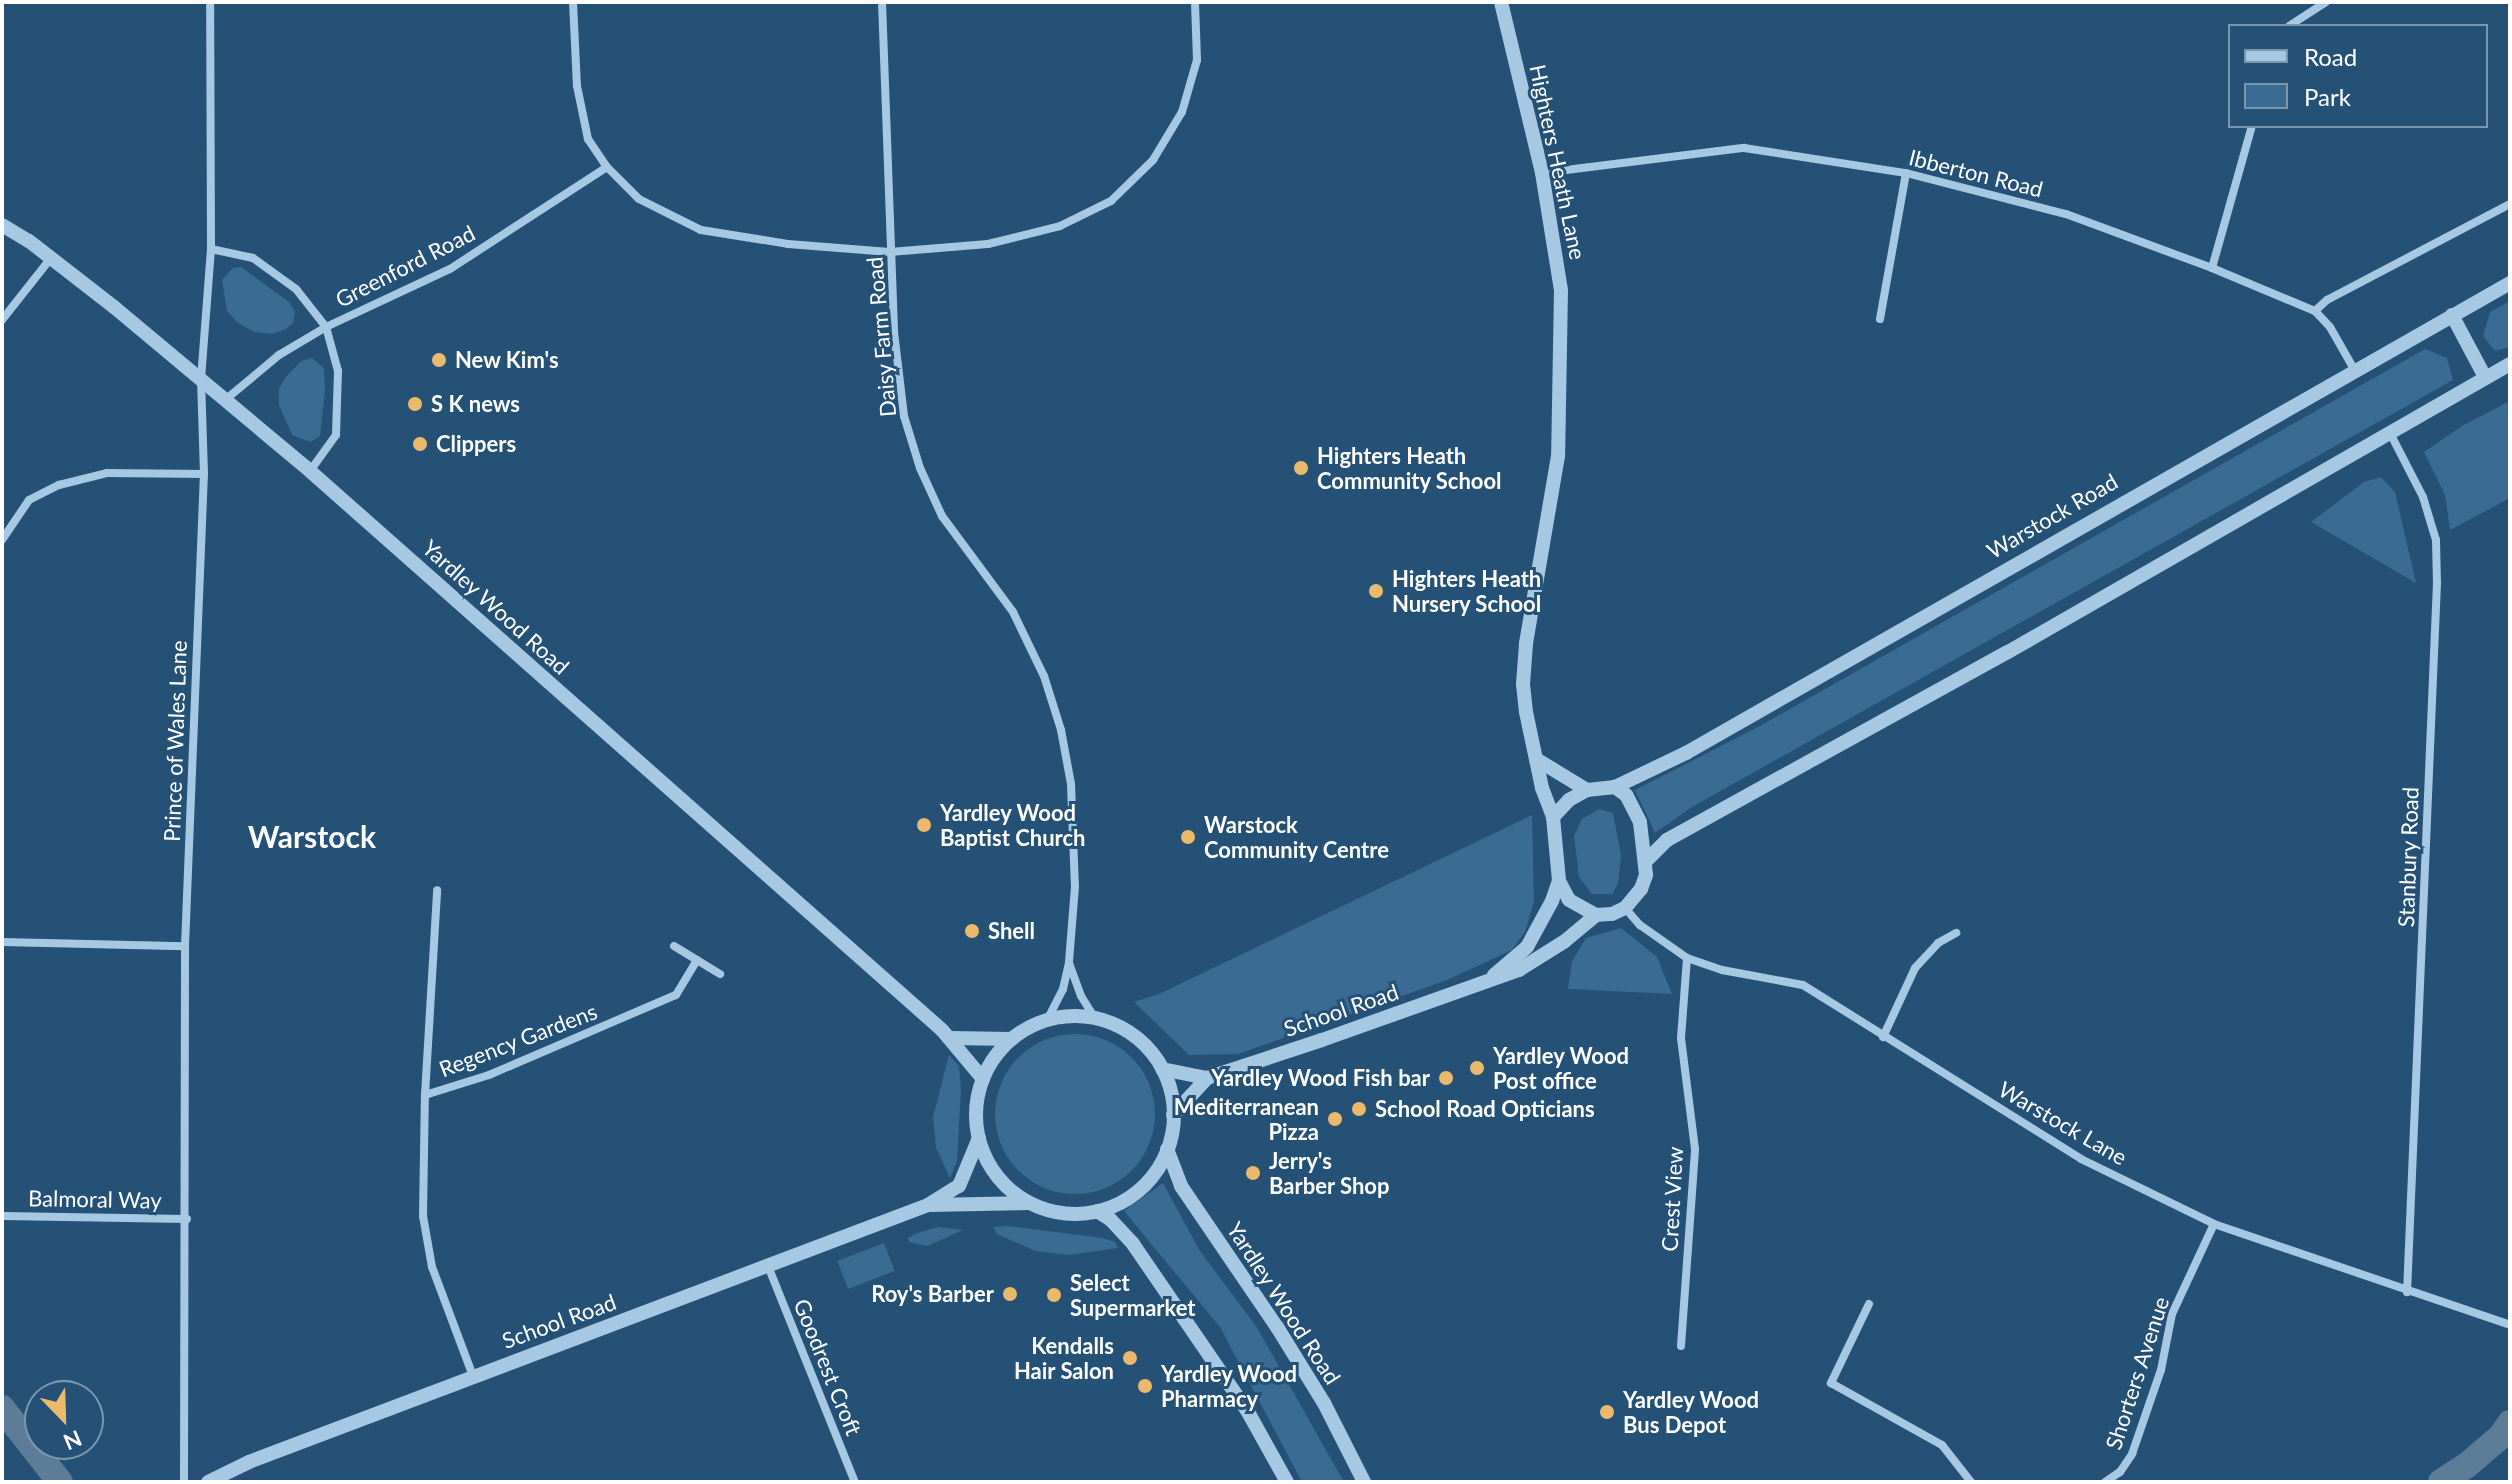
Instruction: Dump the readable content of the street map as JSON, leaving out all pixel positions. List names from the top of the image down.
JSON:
{
  "streets": {
    "street": [
      "Highters Heath Lane",
      "Ibberton Road",
      "Greenford Road",
      "Daisy Farm Road",
      "Warstock Road",
      "Yardley Wood Road",
      "Prince of Wales Lane",
      "Stanbury Road",
      "School Road",
      "Regency Gardens",
      "Warstock Lane",
      "Balmoral Way",
      "Crest View",
      "Goodrest Croft",
      "Shorters Avenue"
    ]
  },
  "crossings": [
    ["Highters Heath Lane", "Ibberton Road"],
    ["Highters Heath Lane", "Warstock Road"],
    ["Highters Heath Lane", "School Road"],
    ["Highters Heath Lane", "Warstock Lane"],
    ["Greenford Road", "Yardley Wood Road"],
    ["Daisy Farm Road", "Yardley Wood Road"],
    ["Daisy Farm Road", "School Road"],
    ["Warstock Road", "School Road"],
    ["Warstock Road", "Warstock Lane"],
    ["Yardley Wood Road", "Prince of Wales Lane"],
    ["Yardley Wood Road", "School Road"],
    ["Prince of Wales Lane", "Balmoral Way"],
    ["Stanbury Road", "Warstock Lane"],
    ["School Road", "Regency Gardens"],
    ["School Road", "Warstock Lane"],
    ["School Road", "Goodrest Croft"],
    ["Warstock Lane", "Crest View"],
    ["Warstock Lane", "Shorters Avenue"]
  ],
  "districts": ["Warstock"],
  "places": [
    "New Kim's",
    "S K news",
    "Clippers",
    "Highters Heath Community School",
    "Highters Heath Nursery School",
    "Yardley Wood Baptist Church",
    "Warstock Community Centre",
    "Shell",
    "Yardley Wood Post office",
    "Yardley Wood Fish bar",
    "School Road Opticians",
    "Mediterranean Pizza",
    "Jerry's Barber Shop",
    "Roy's Barber",
    "Select Supermarket",
    "Kendalls Hair Salon",
    "Yardley Wood Pharmacy",
    "Yardley Wood Bus Depot"
  ],
  "legend": ["Road", "Park"],
  "north": "bottom right"
}
